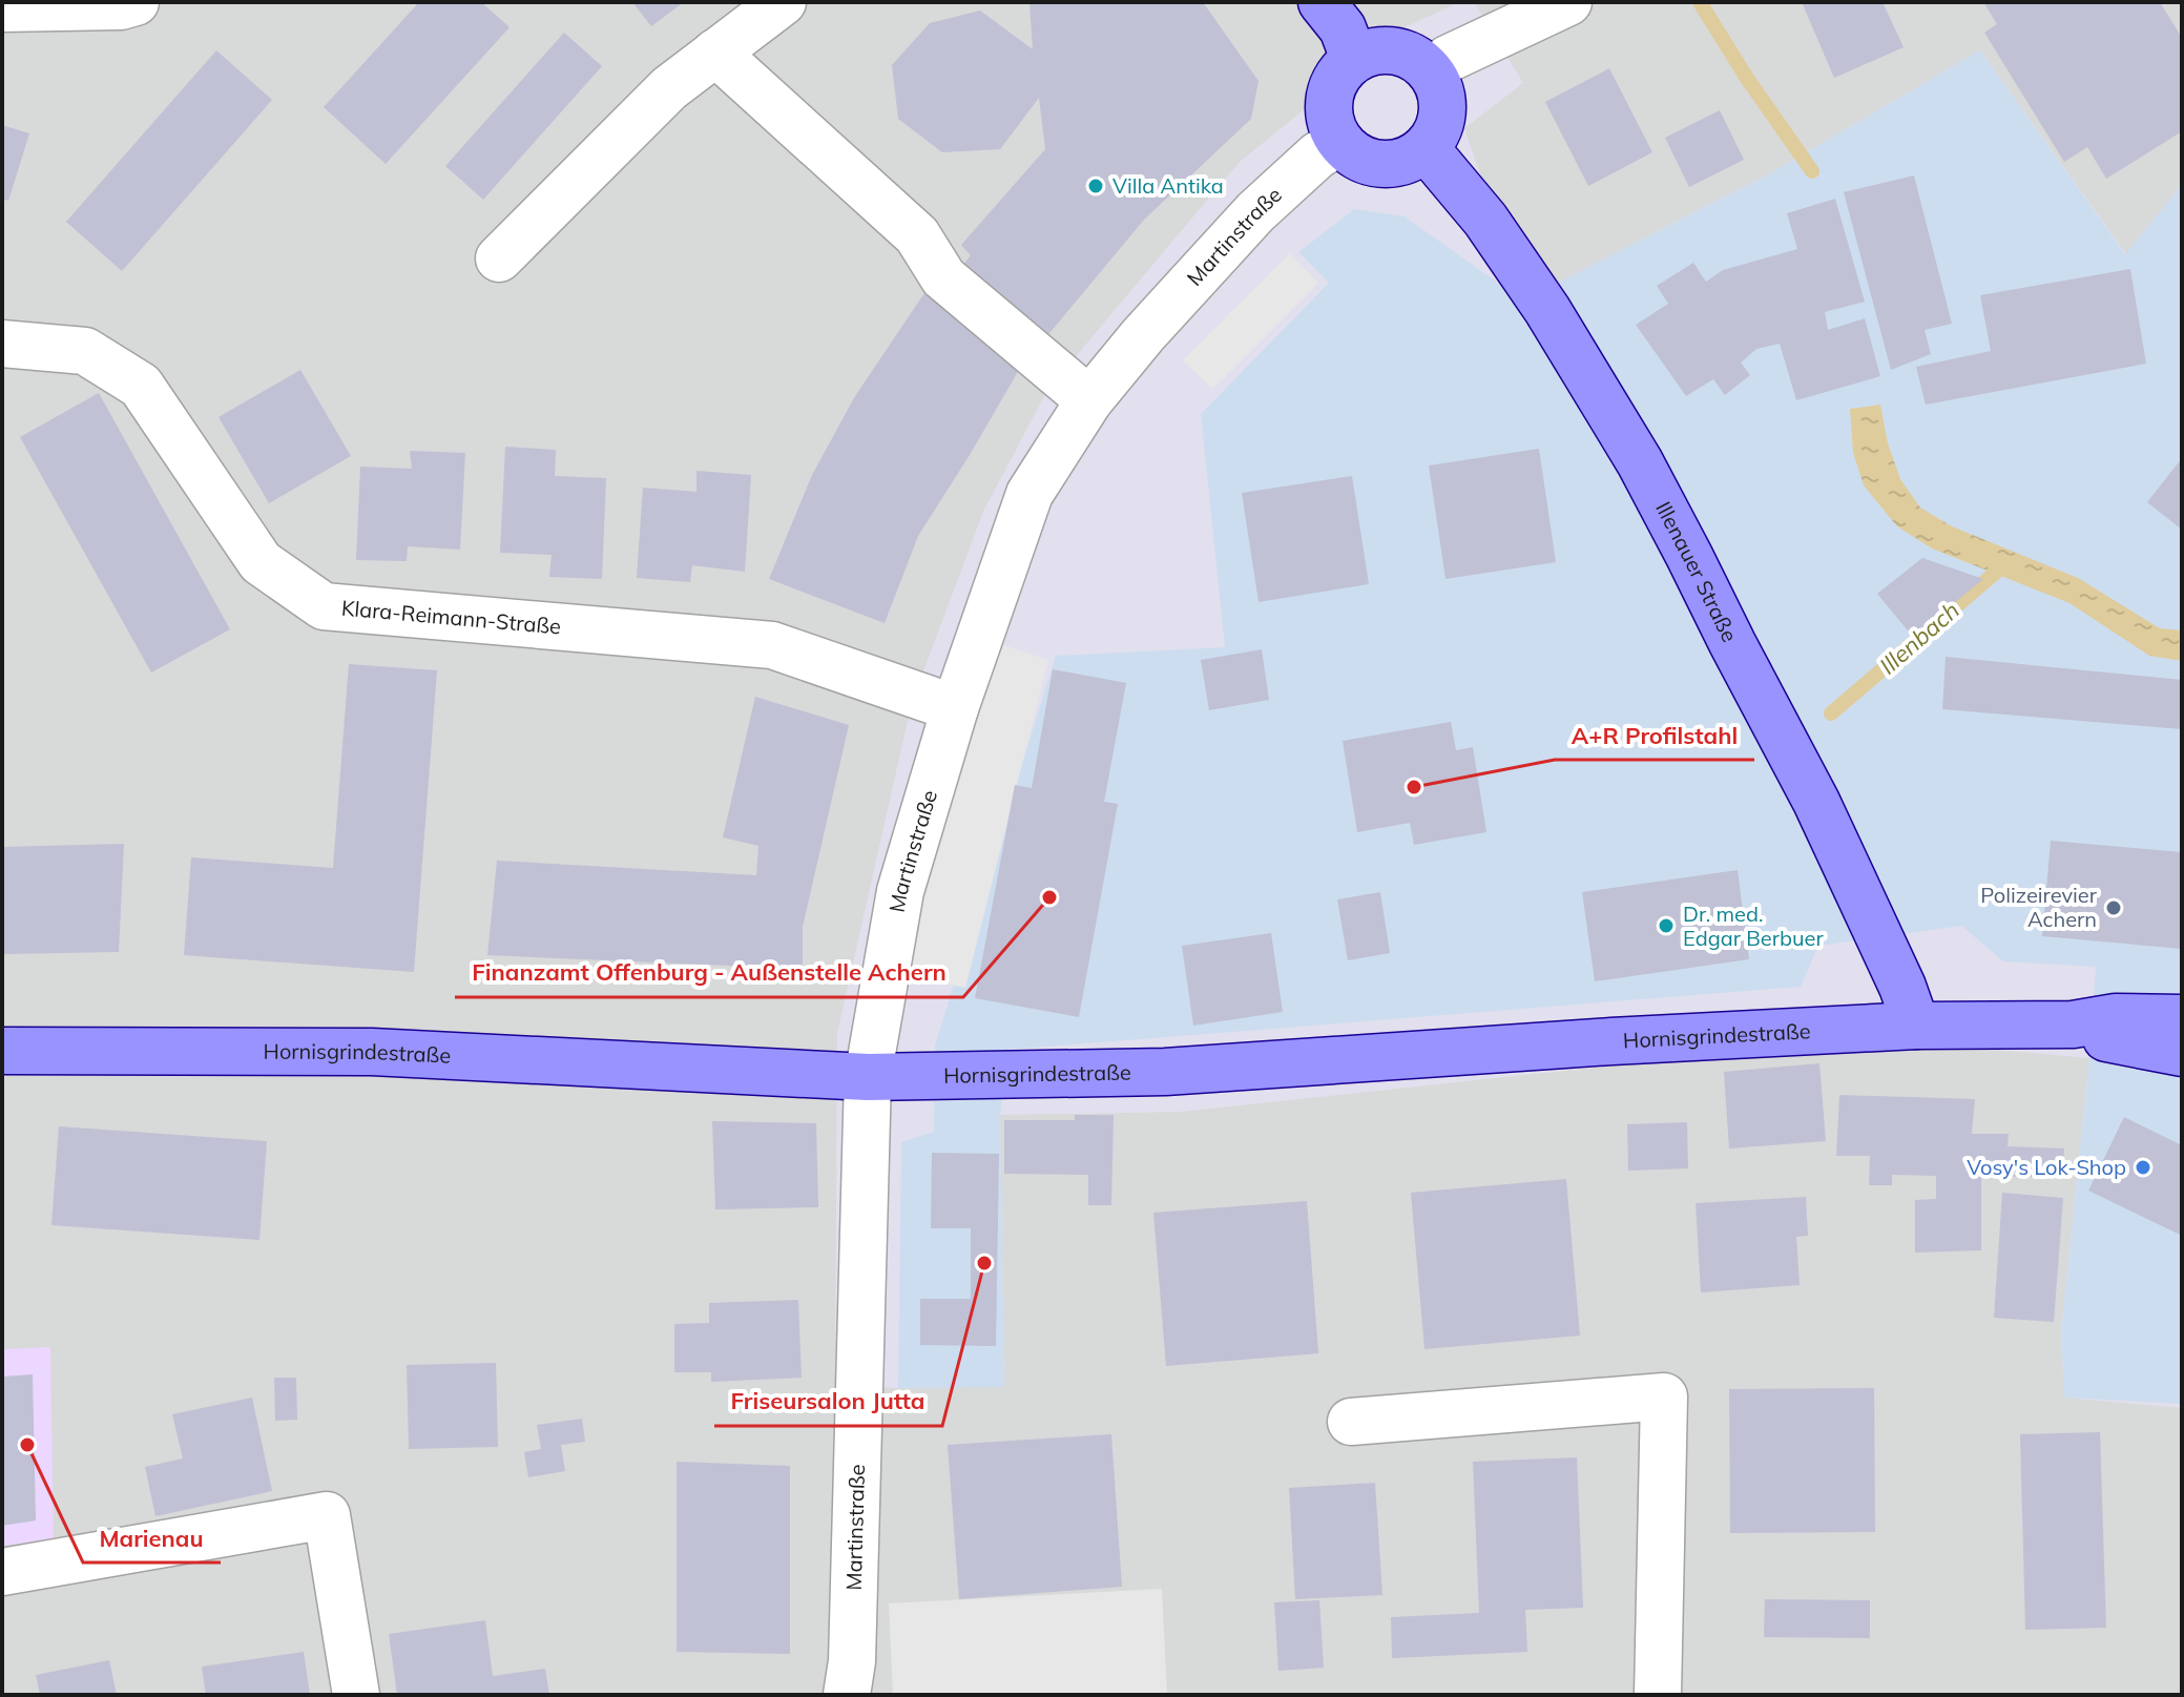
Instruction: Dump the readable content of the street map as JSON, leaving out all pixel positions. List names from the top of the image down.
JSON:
{
  "streets": {
    "main road": ["Illenauer Straße", "Hornisgrindestraße"],
    "street": ["Martinstraße", "Klara-Reimann-Straße"]
  },
  "crossings": [
    ["Martinstraße", "Illenauer Straße"],
    ["Martinstraße", "Klara-Reimann-Straße"],
    ["Martinstraße", "Hornisgrindestraße"],
    ["Illenauer Straße", "Hornisgrindestraße"]
  ],
  "water": ["Illenbach"],
  "places": [
    "Villa Antika",
    "A+R Profilstahl",
    "Finanzamt Offenburg - Außenstelle Achern",
    "Polizeirevier Achern",
    "Dr. med. Edgar Berbuer",
    "Vosy's Lok-Shop",
    "Friseursalon Jutta",
    "Marienau"
  ]
}
